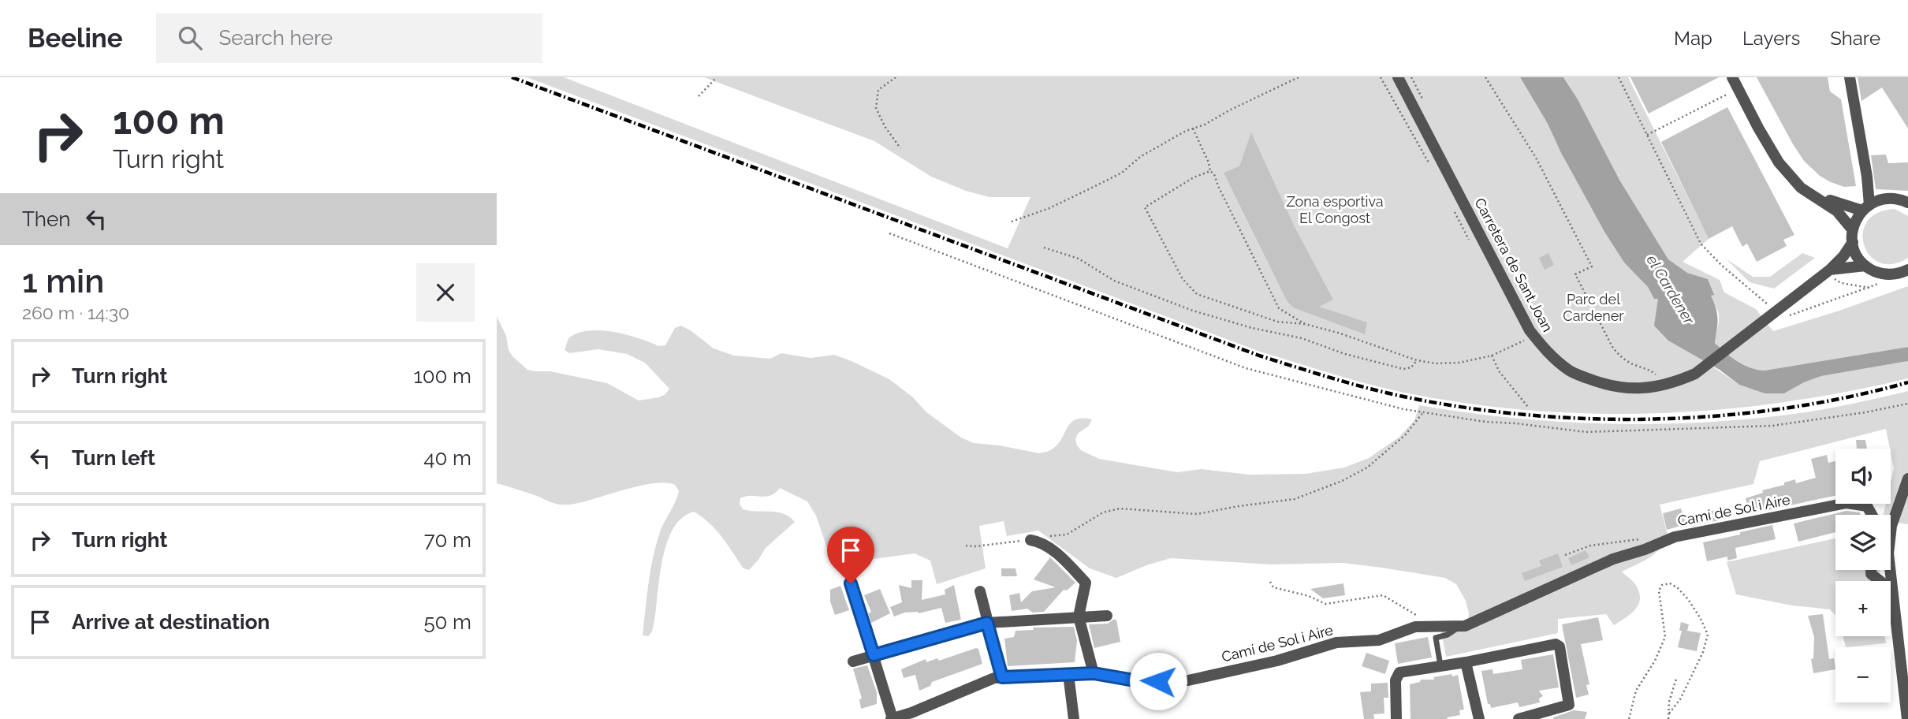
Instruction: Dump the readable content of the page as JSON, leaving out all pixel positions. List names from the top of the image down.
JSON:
{
  "streets": {
    "street": ["Carretera de Sant Joan", "Camí de Sol i Aire"]
  },
  "water": ["el Cardener"],
  "parks": ["Zona esportiva El Congost", "Parc del Cardener"],
  "page": {
    "header": "Beeline",
    "search": "Search here",
    "nav": ["Map", "Layers", "Share"],
    "turn": ["100 m", "Turn right"],
    "then": "Then",
    "heading": ["1 min", "260 m · 14:30"],
    "list": [
      {
        "name": "Turn right",
        "value": "100 m"
      },
      {
        "name": "Turn left",
        "value": "40 m"
      },
      {
        "name": "Turn right",
        "value": "70 m"
      },
      {
        "name": "Arrive at destination",
        "value": "50 m"
      }
    ],
    "map_buttons": ["+", "−"]
  }
}
